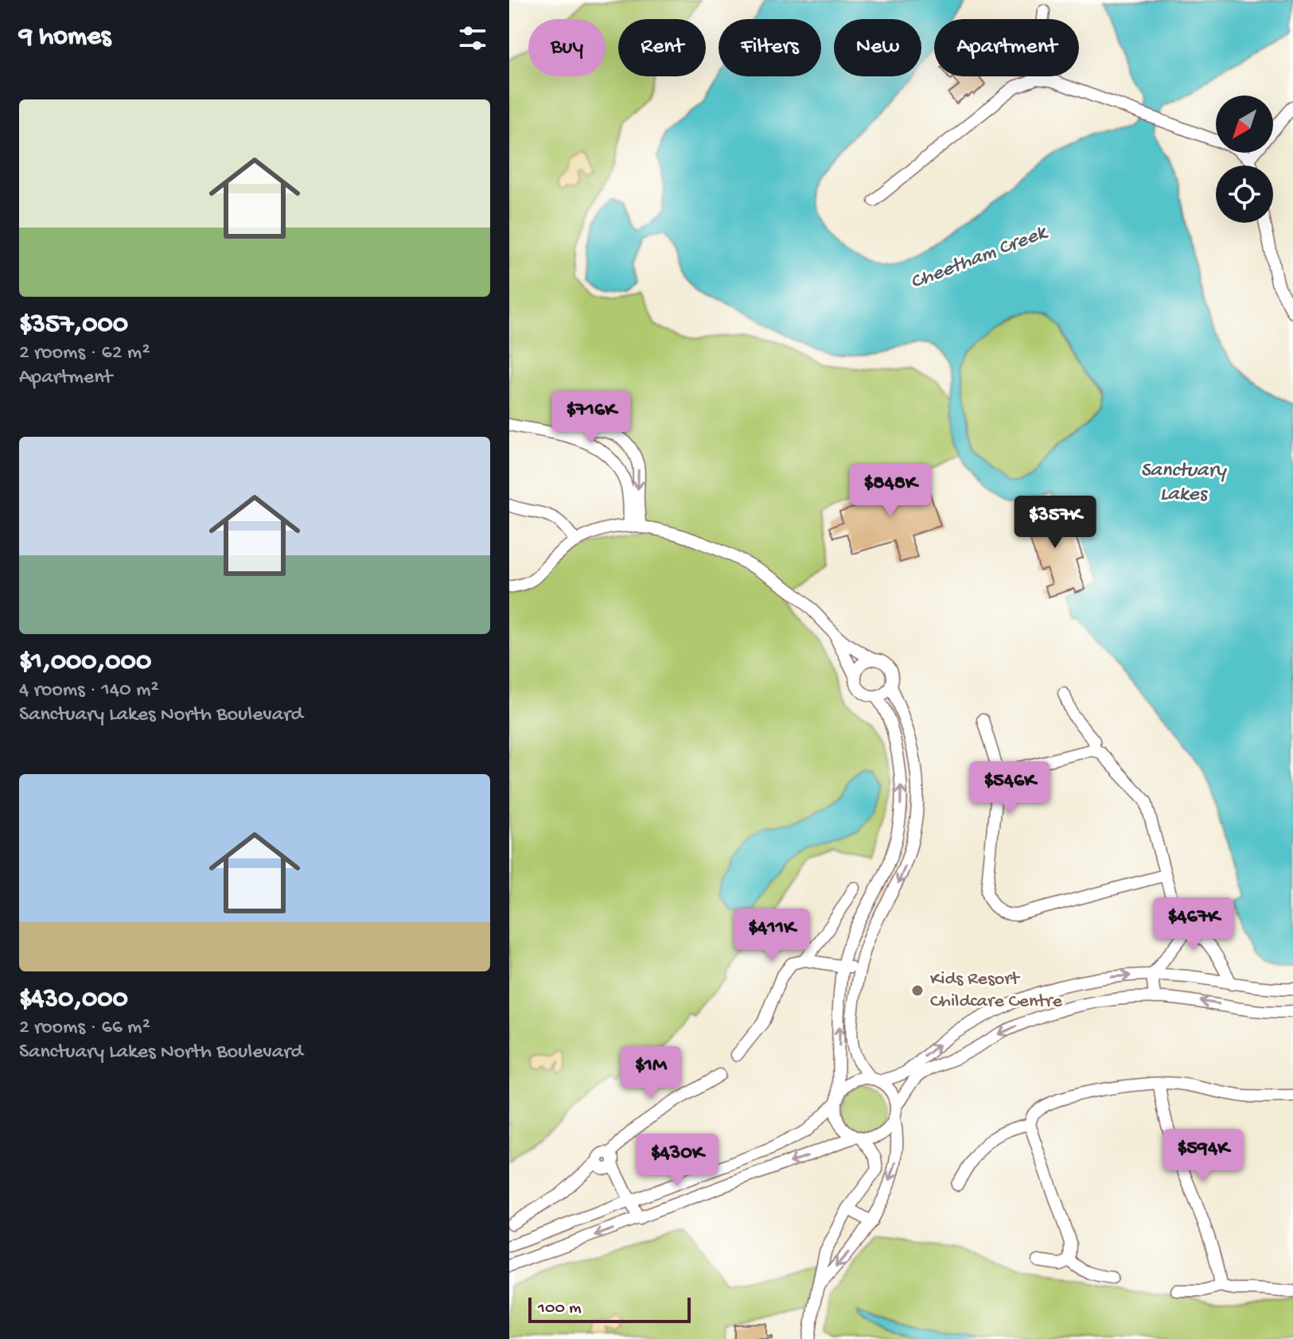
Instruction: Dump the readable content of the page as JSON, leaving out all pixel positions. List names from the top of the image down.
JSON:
{
  "water": ["Cheetham Creek", "Sanctuary Lakes"],
  "places": ["Kids Resort Childcare Centre"],
  "scale_bar": "100 m",
  "north": "bottom left",
  "page": {
    "heading": "9 homes",
    "chip": [
      "Buy",
      "Rent",
      "Filters",
      "New",
      "Apartment"
    ],
    "list": [
      {
        "name": "$357,000",
        "note": "2 rooms · 62 m² · Apartment"
      },
      {
        "name": "$1,000,000",
        "note": "4 rooms · 140 m² · Sanctuary Lakes North Boulevard"
      },
      {
        "name": "$430,000",
        "note": "2 rooms · 66 m² · Sanctuary Lakes North Boulevard"
      }
    ],
    "price": [
      "$716K",
      "$848K",
      "$357K",
      "$546K",
      "$467K",
      "$411K",
      "$1M",
      "$594K",
      "$430K"
    ],
    "scale": "100 m"
  }
}
